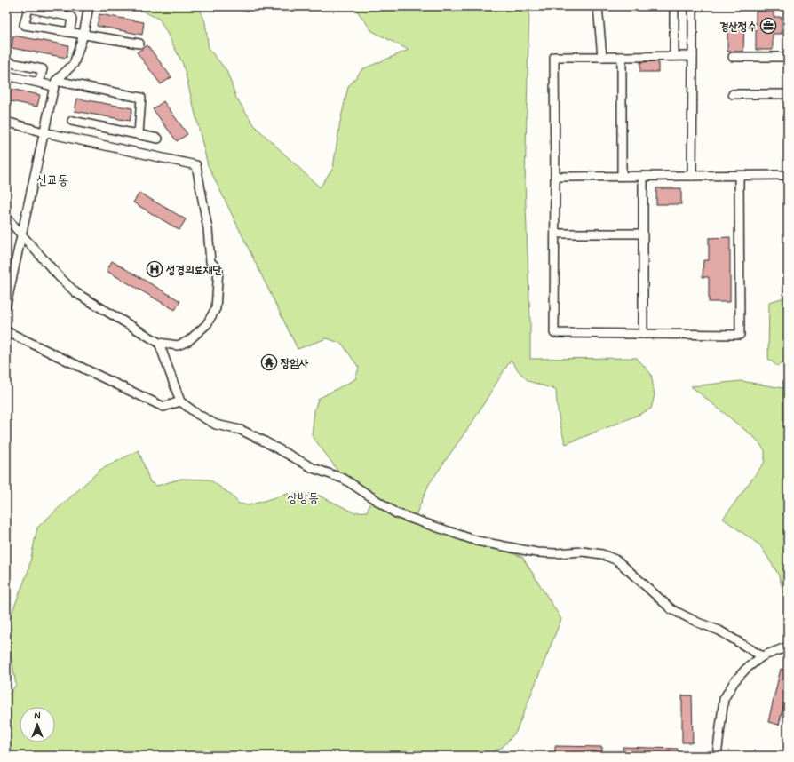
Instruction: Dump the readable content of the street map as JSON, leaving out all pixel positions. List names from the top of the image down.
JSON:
{
  "districts": ["신교동", "상방동"],
  "places": {
    "office": ["경산정수"],
    "hospital": ["성경의료재단"],
    "temple": ["장엄사"]
  },
  "north": "top"
}
